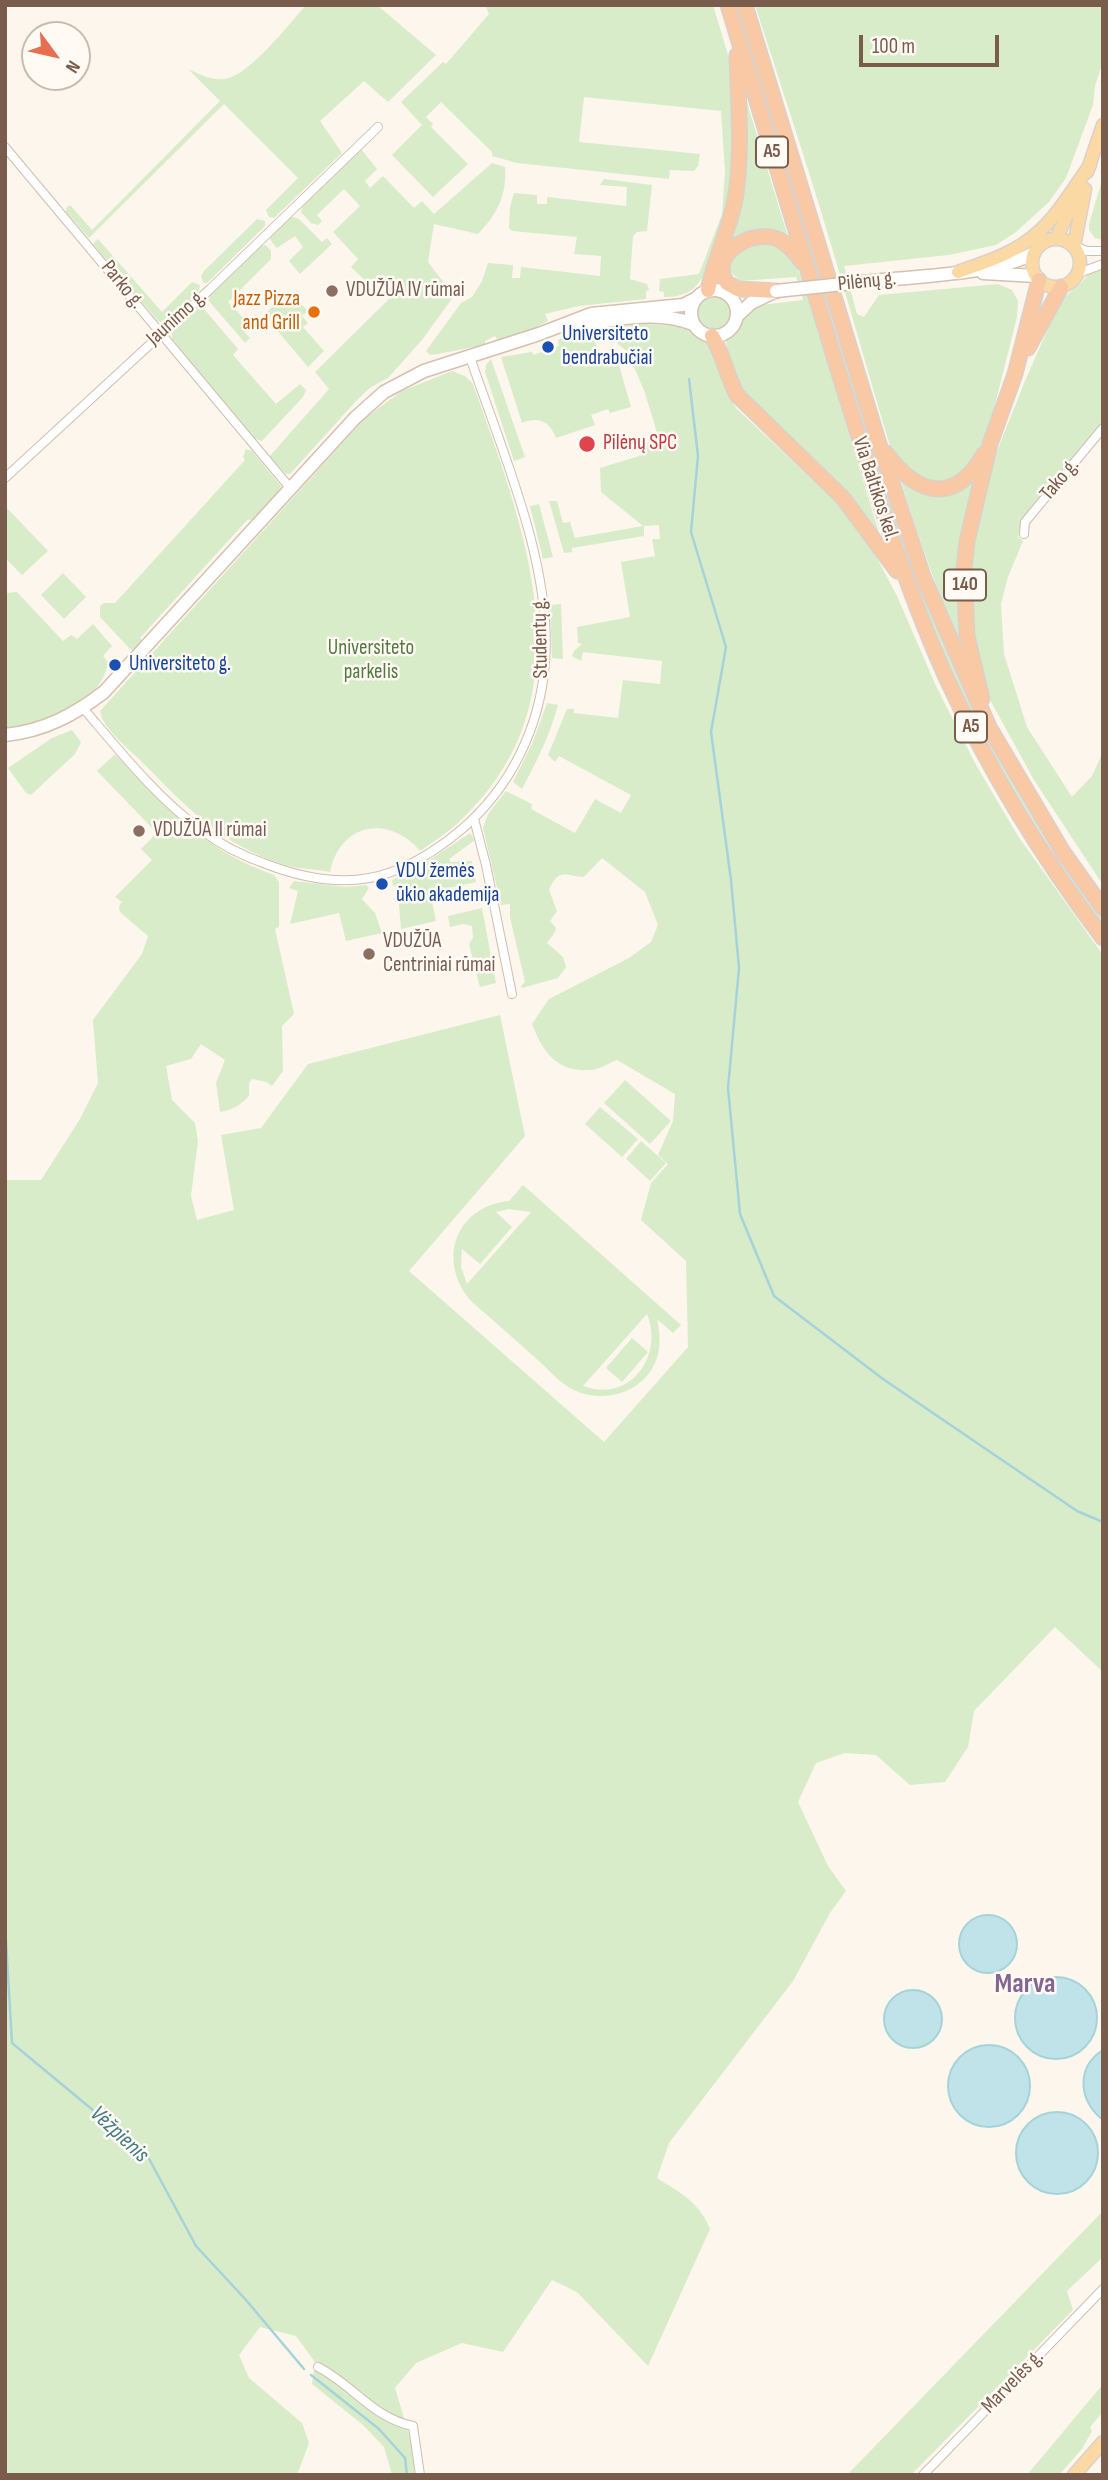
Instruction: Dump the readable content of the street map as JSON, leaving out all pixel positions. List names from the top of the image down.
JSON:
{
  "streets": {
    "highway": ["A5", "Via Baltikos kel.", "140"],
    "main road": ["Pilėnų g."],
    "street": [
      "Parko g.",
      "Jaunimo g.",
      "Tako g.",
      "Studentų g.",
      "Marvelės g."
    ]
  },
  "crossings": [
    ["Pilėnų g.", "140"],
    ["Parko g.", "Jaunimo g."],
    ["Via Baltikos kel.", "140"]
  ],
  "districts": ["Marva"],
  "water": ["Vėžpienis"],
  "parks": ["Universiteto parkelis"],
  "places": [
    "VDUŽŪA IV rūmai",
    "Jazz Pizza and Grill",
    "Universiteto bendrabučiai",
    "Pilėnų SPC",
    "Universiteto g.",
    "VDUŽŪA II rūmai",
    "VDU žemės ūkio akademija",
    "VDUŽŪA Centriniai rūmai"
  ],
  "scale_bar": "100 m",
  "north": "bottom right"
}
